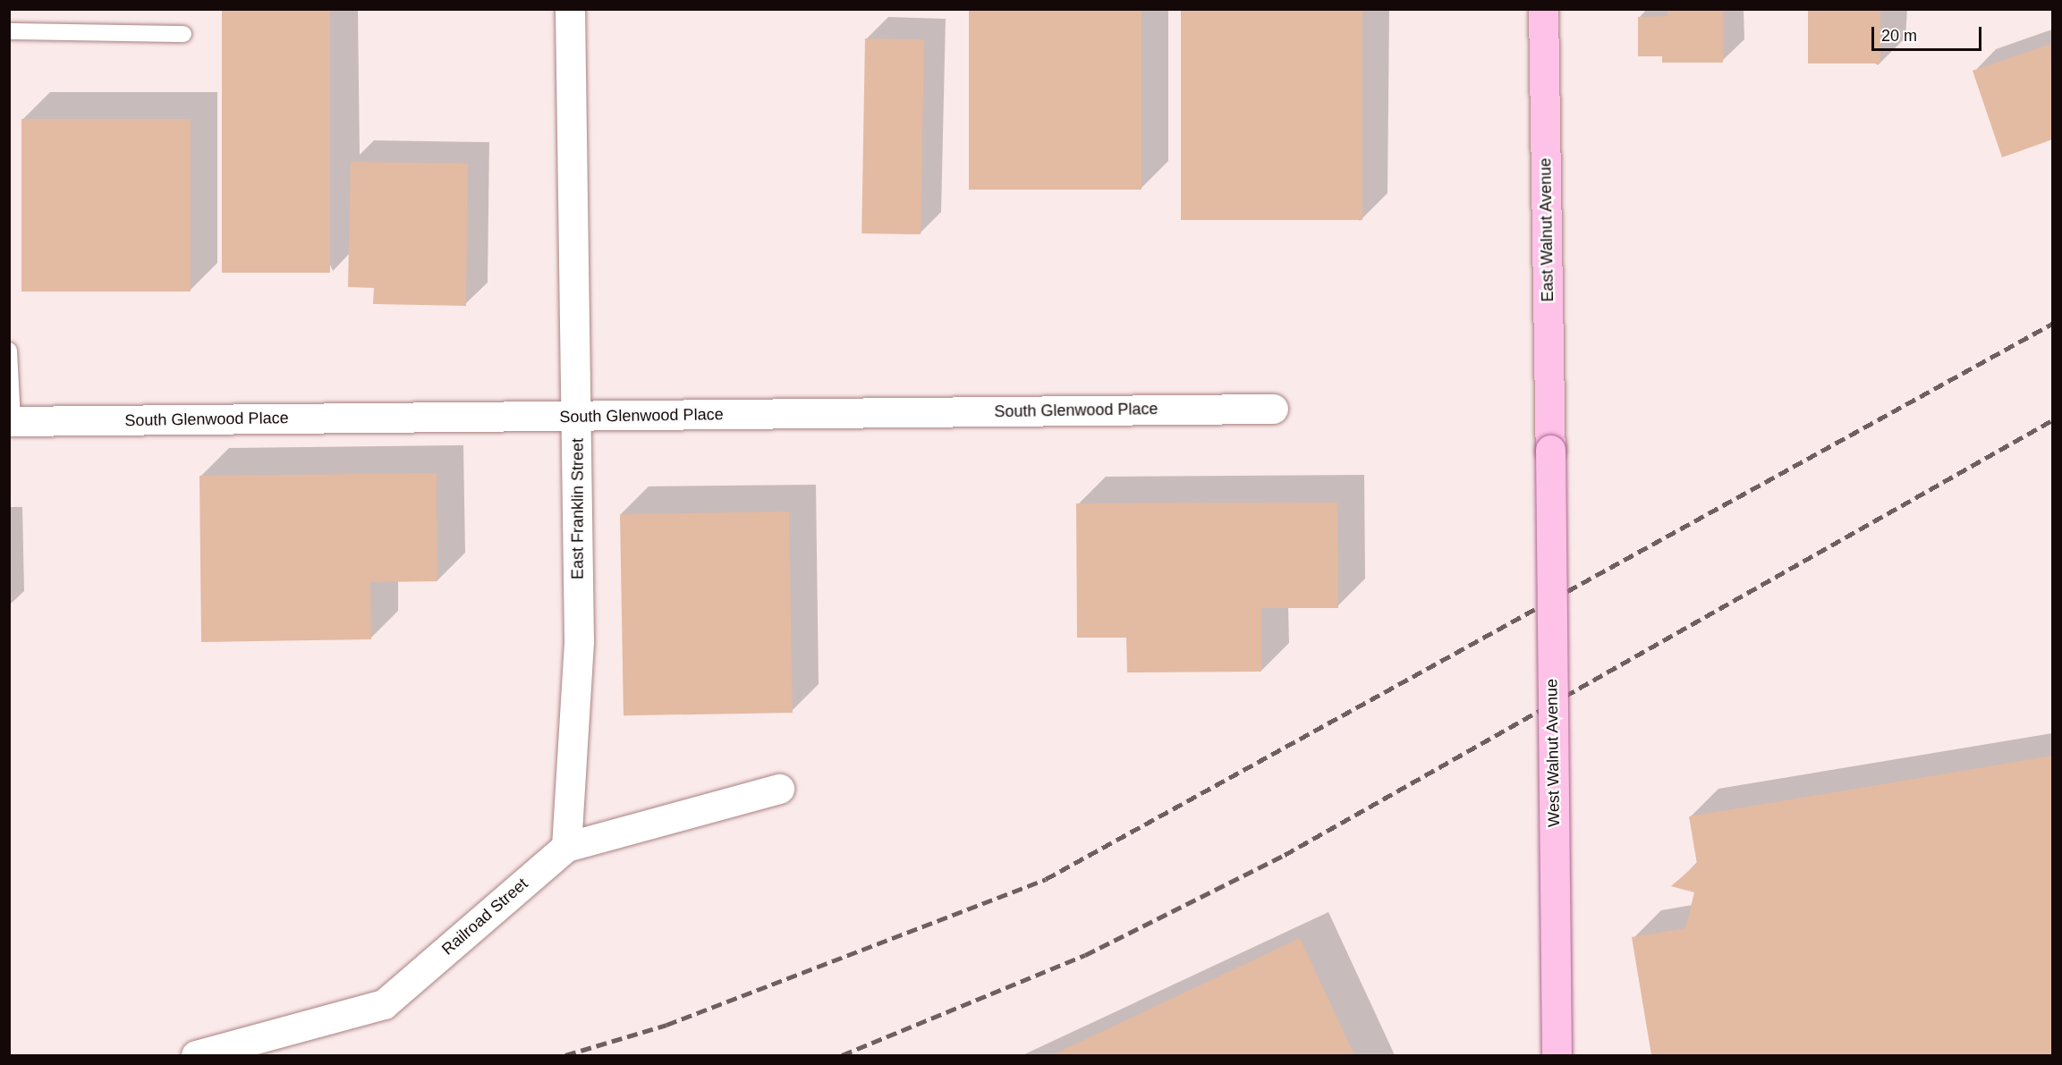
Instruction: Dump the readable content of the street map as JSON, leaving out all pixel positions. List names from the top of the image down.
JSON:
{
  "streets": {
    "main road": ["East Walnut Avenue", "West Walnut Avenue"],
    "street": ["South Glenwood Place", "East Franklin Street", "Railroad Street"]
  },
  "crossings": [
    ["East Walnut Avenue", "West Walnut Avenue"],
    ["South Glenwood Place", "East Franklin Street"],
    ["East Franklin Street", "Railroad Street"]
  ],
  "scale_bar": "20 m"
}
